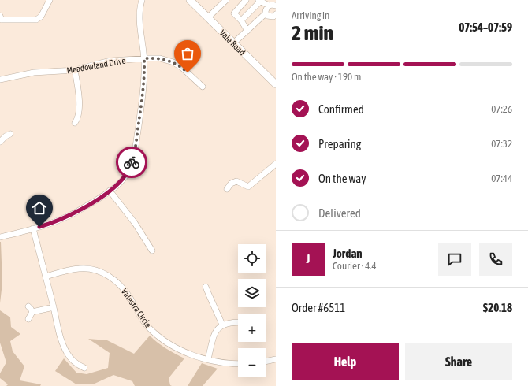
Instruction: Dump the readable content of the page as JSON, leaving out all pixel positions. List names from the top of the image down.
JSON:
{
  "streets": {
    "main road": ["Vale Road"],
    "street": ["Meadowland Drive", "Valestra Circle"]
  },
  "page": {
    "heading": ["2 min", "Arriving in", "07:54–07:59"],
    "panel": [
      "Jordan",
      "Courier · 4.4",
      "Order #6511",
      "$20.18"
    ],
    "bar": "On the way · 190 m",
    "list": [
      ["Confirmed", "07:26"],
      ["Preparing", "07:32"],
      ["On the way", "07:44"],
      "Delivered"
    ],
    "round": "J",
    "map_buttons": ["+", "−"],
    "buttons": ["Help", "Share"]
  }
}
